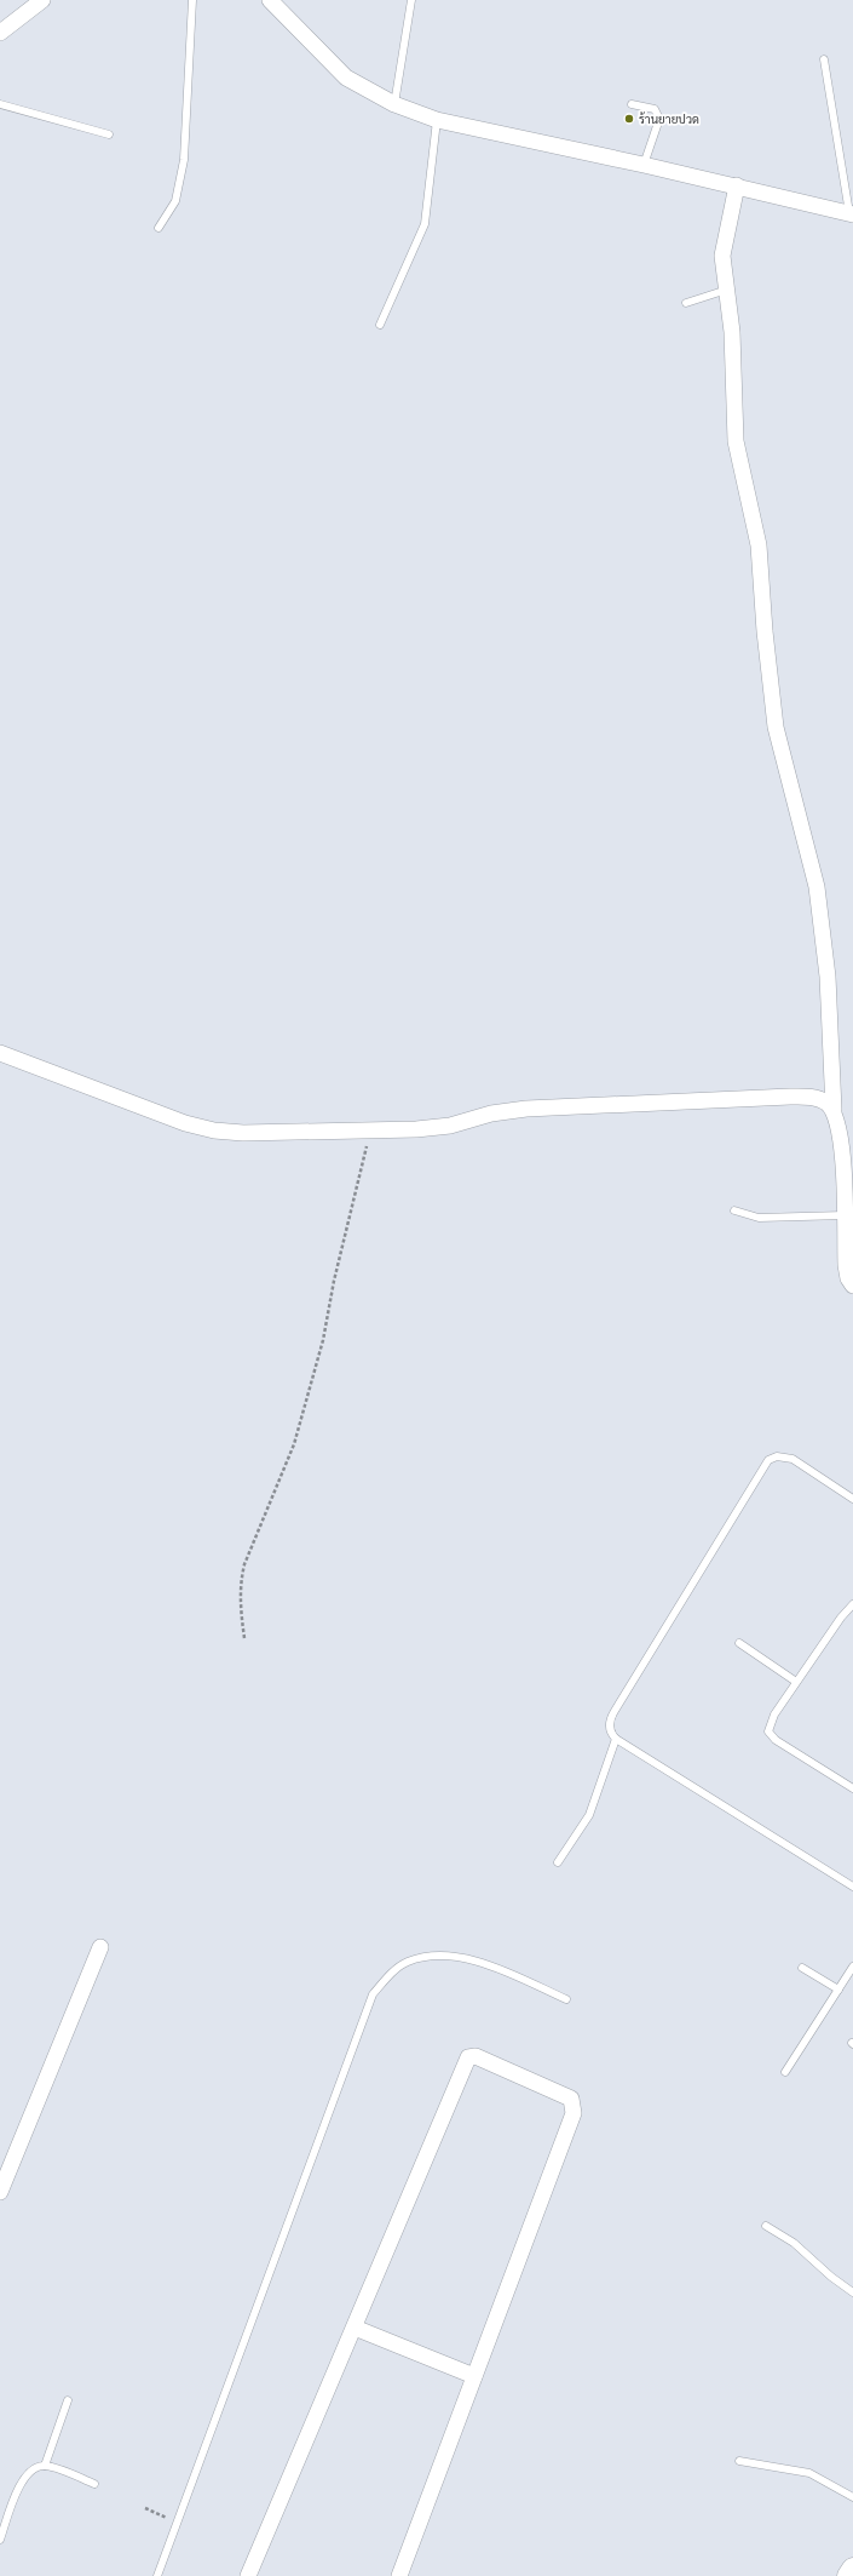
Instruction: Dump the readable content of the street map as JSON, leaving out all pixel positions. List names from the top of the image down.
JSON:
{
  "places": ["ร้านยายปวด"]
}
